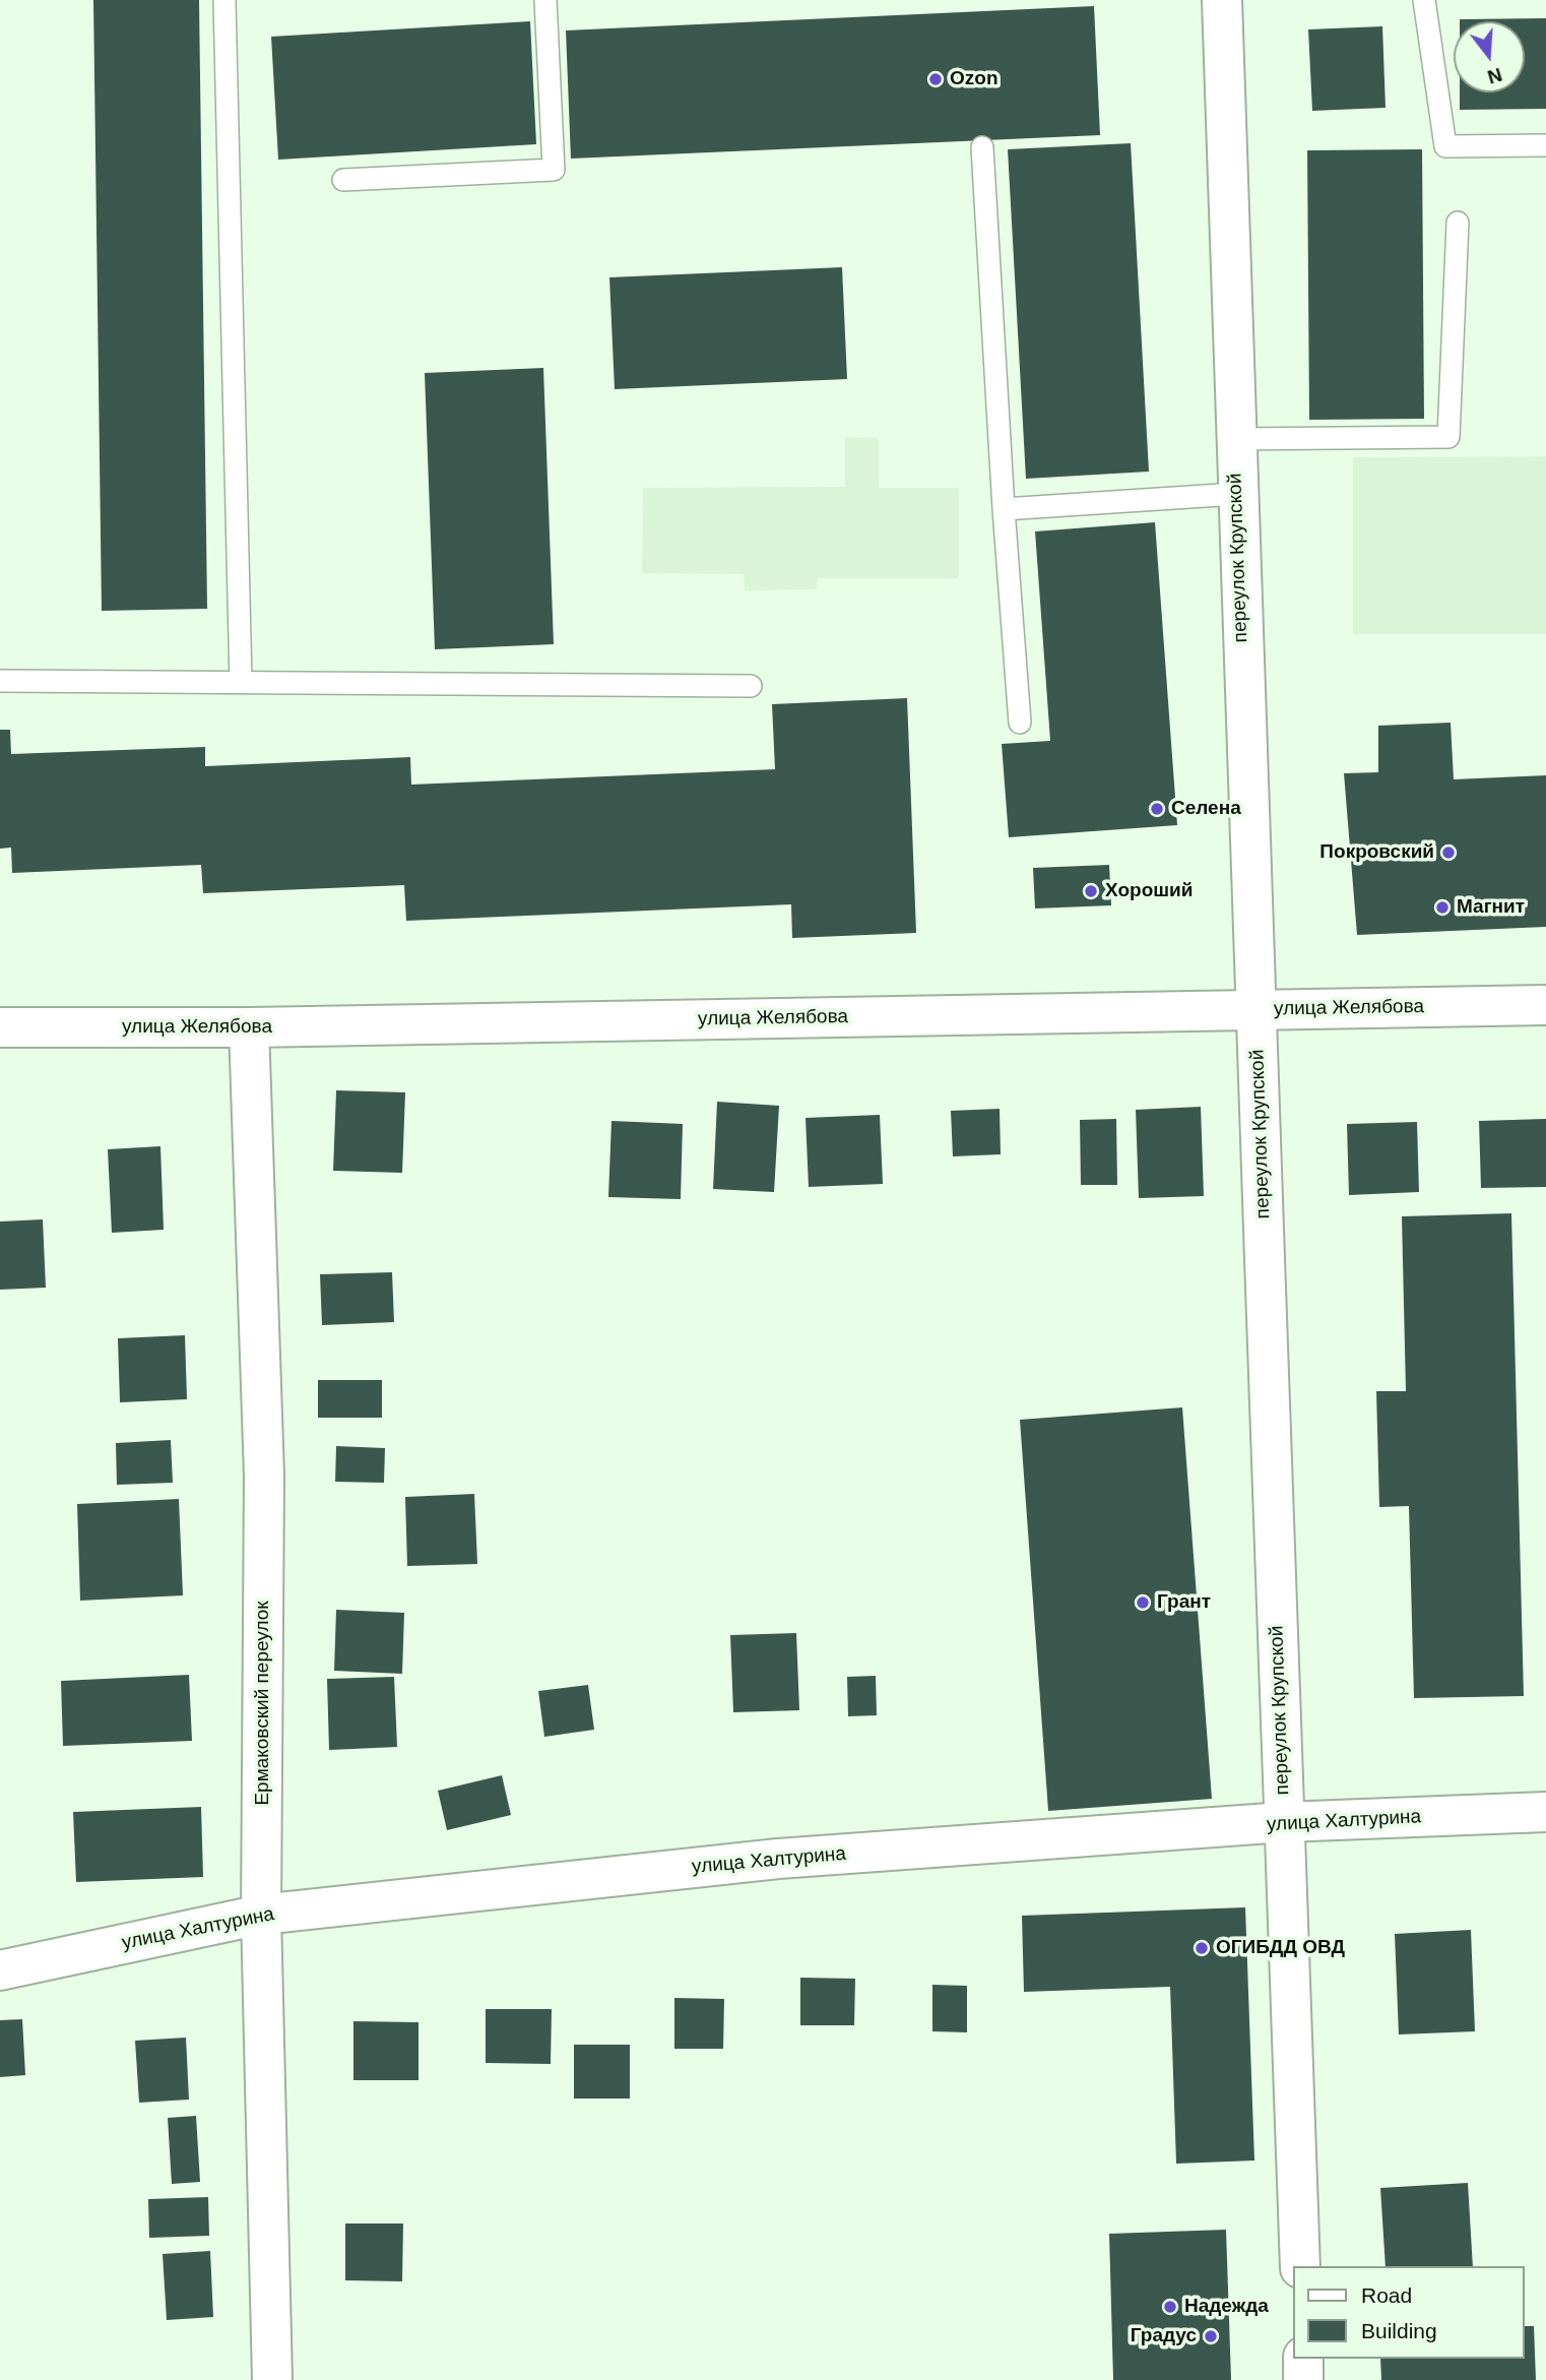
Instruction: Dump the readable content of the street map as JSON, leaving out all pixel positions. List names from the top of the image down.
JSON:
{
  "streets": {
    "street": [
      "переулок Крупской",
      "улица Желябова",
      "Ермаковский переулок",
      "улица Халтурина"
    ]
  },
  "crossings": [
    ["переулок Крупской", "улица Желябова"],
    ["переулок Крупской", "улица Халтурина"],
    ["улица Желябова", "Ермаковский переулок"],
    ["Ермаковский переулок", "улица Халтурина"]
  ],
  "places": [
    "Ozon",
    "Селена",
    "Покровский",
    "Хороший",
    "Магнит",
    "Грант",
    "ОГИБДД ОВД",
    "Надежда",
    "Градус"
  ],
  "legend": ["Road", "Building"],
  "north": "bottom"
}
